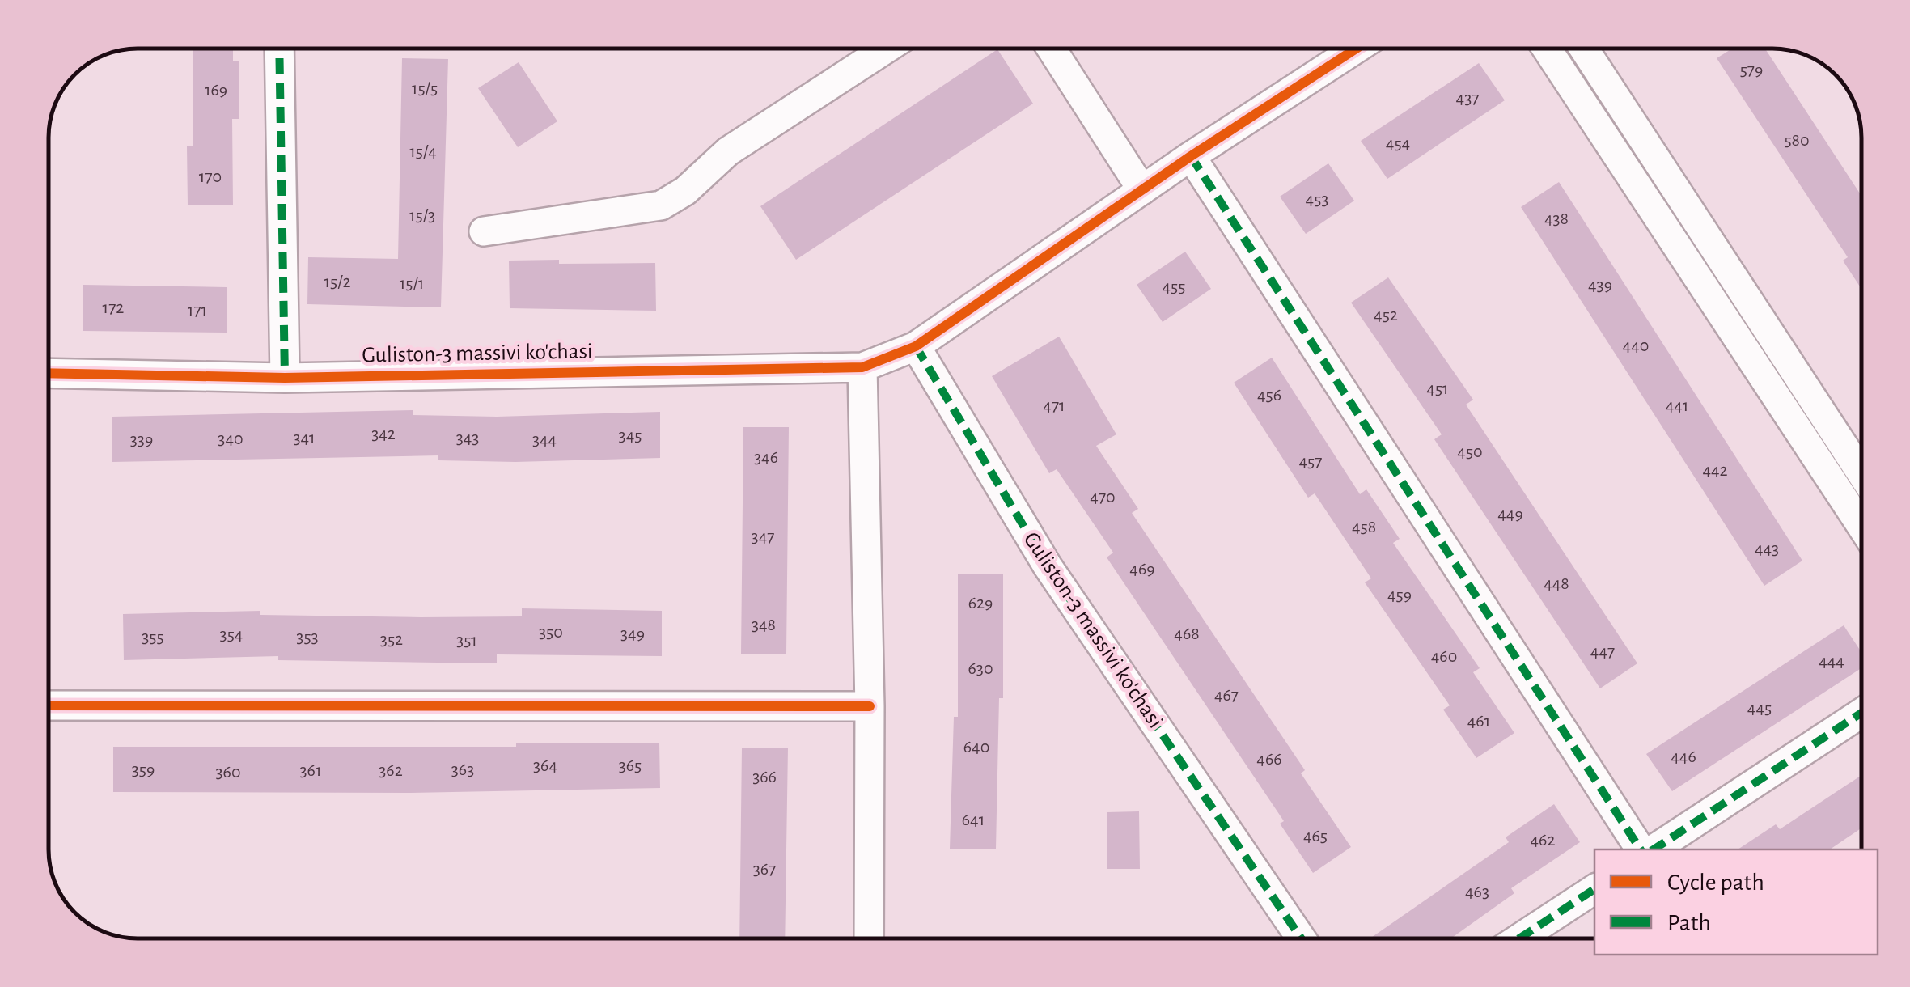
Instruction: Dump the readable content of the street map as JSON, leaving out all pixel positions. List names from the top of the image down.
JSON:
{
  "streets": {
    "street": ["Guliston-3 massivi ko'chasi"]
  },
  "house_numbers": [
    "579",
    "15/5",
    "169",
    "437",
    "580",
    "454",
    "15/4",
    "170",
    "453",
    "15/3",
    "438",
    "15/2",
    "15/1",
    "439",
    "455",
    "172",
    "171",
    "452",
    "440",
    "451",
    "456",
    "471",
    "441",
    "342",
    "345",
    "341",
    "343",
    "340",
    "339",
    "344",
    "450",
    "346",
    "457",
    "442",
    "470",
    "449",
    "458",
    "347",
    "443",
    "469",
    "448",
    "459",
    "629",
    "348",
    "350",
    "349",
    "468",
    "354",
    "355",
    "353",
    "352",
    "351",
    "447",
    "460",
    "444",
    "630",
    "467",
    "445",
    "461",
    "640",
    "446",
    "466",
    "364",
    "365",
    "359",
    "363",
    "361",
    "362",
    "360",
    "366",
    "641",
    "465",
    "462",
    "367",
    "463"
  ],
  "legend": ["Cycle path", "Path"]
}
